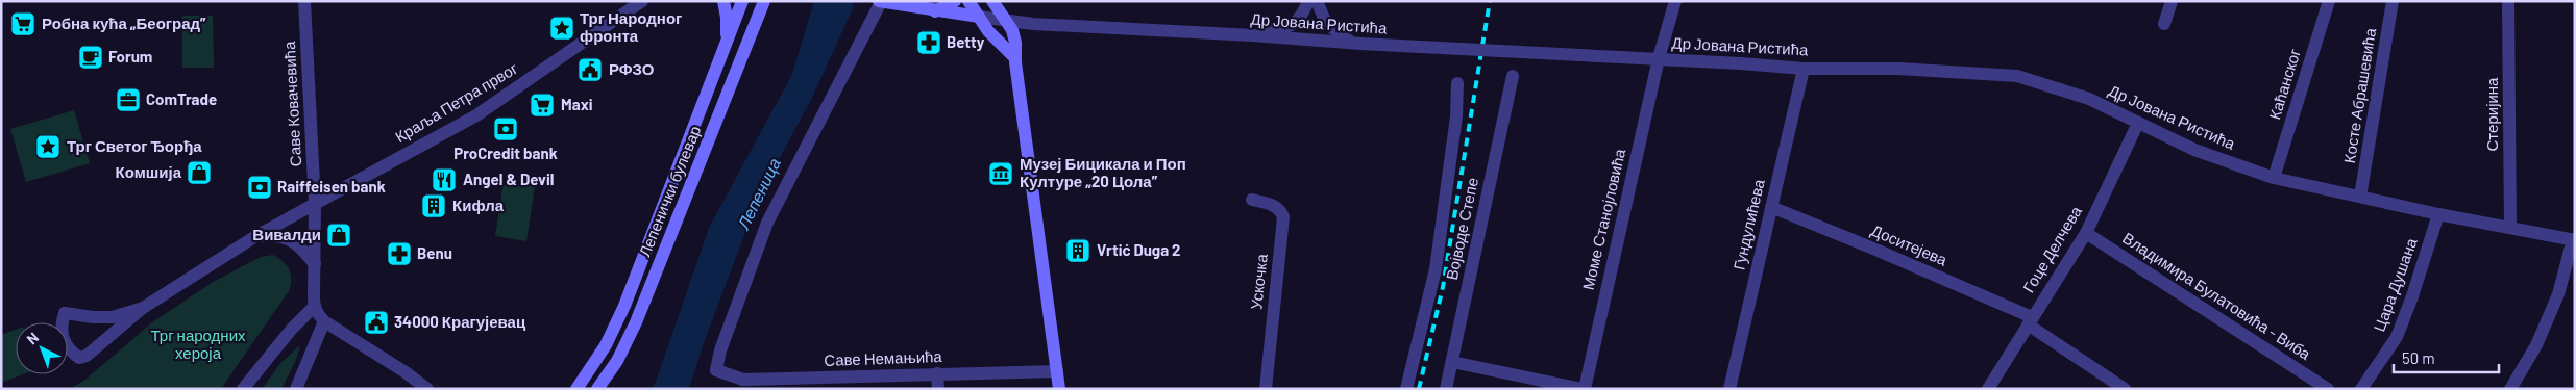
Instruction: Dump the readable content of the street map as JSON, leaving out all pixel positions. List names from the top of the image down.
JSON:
{
  "streets": {
    "main road": ["Др Јована Ристића", "Лепенички булевар"],
    "street": [
      "Каћанског",
      "Косте Абрашевића",
      "Краља Петра првог",
      "Саве Ковачевића",
      "Стеријина",
      "Моме Станојловића",
      "Гундулићева",
      "Војводе Степе",
      "Доситејева",
      "Гоце Делчева",
      "Ускочка",
      "Цара Душана",
      "Владимира Булатовића - Виба",
      "Саве Немањића"
    ]
  },
  "crossings": [
    ["Др Јована Ристића", "Каћанског"],
    ["Др Јована Ристића", "Косте Абрашевића"],
    ["Др Јована Ристића", "Стеријина"],
    ["Др Јована Ристића", "Гундулићева"],
    ["Др Јована Ристића", "Гоце Делчева"],
    ["Др Јована Ристића", "Цара Душана"],
    ["Др Јована Ристића", "Саве Немањића"],
    ["Краља Петра првог", "Саве Ковачевића"],
    ["Гундулићева", "Доситејева"],
    ["Доситејева", "Гоце Делчева"],
    ["Гоце Делчева", "Владимира Булатовића - Виба"]
  ],
  "water": ["Лепеница"],
  "parks": ["Трг народних хероја"],
  "places": {
    "supermarket": ["Робна кућа „Београд”", "Maxi"],
    "place": ["Трг Народног фронта", "Трг Светог Ђорђа"],
    "pharmacy": ["Betty", "Benu"],
    "cafe": ["Forum"],
    "public building": ["РФЗО", "34000 Крагујевац"],
    "office": ["ComTrade"],
    "bank": ["ProCredit bank", "Raiffeisen bank"],
    "shop": ["Комшија", "Вивалди"],
    "museum": ["Музеј Бицикала и Поп Културе „20 Цола”"],
    "restaurant": ["Angel & Devil"],
    "building": ["Кифла", "Vrtić Duga 2"]
  },
  "scale_bar": "50 m",
  "north": "top left"
}
